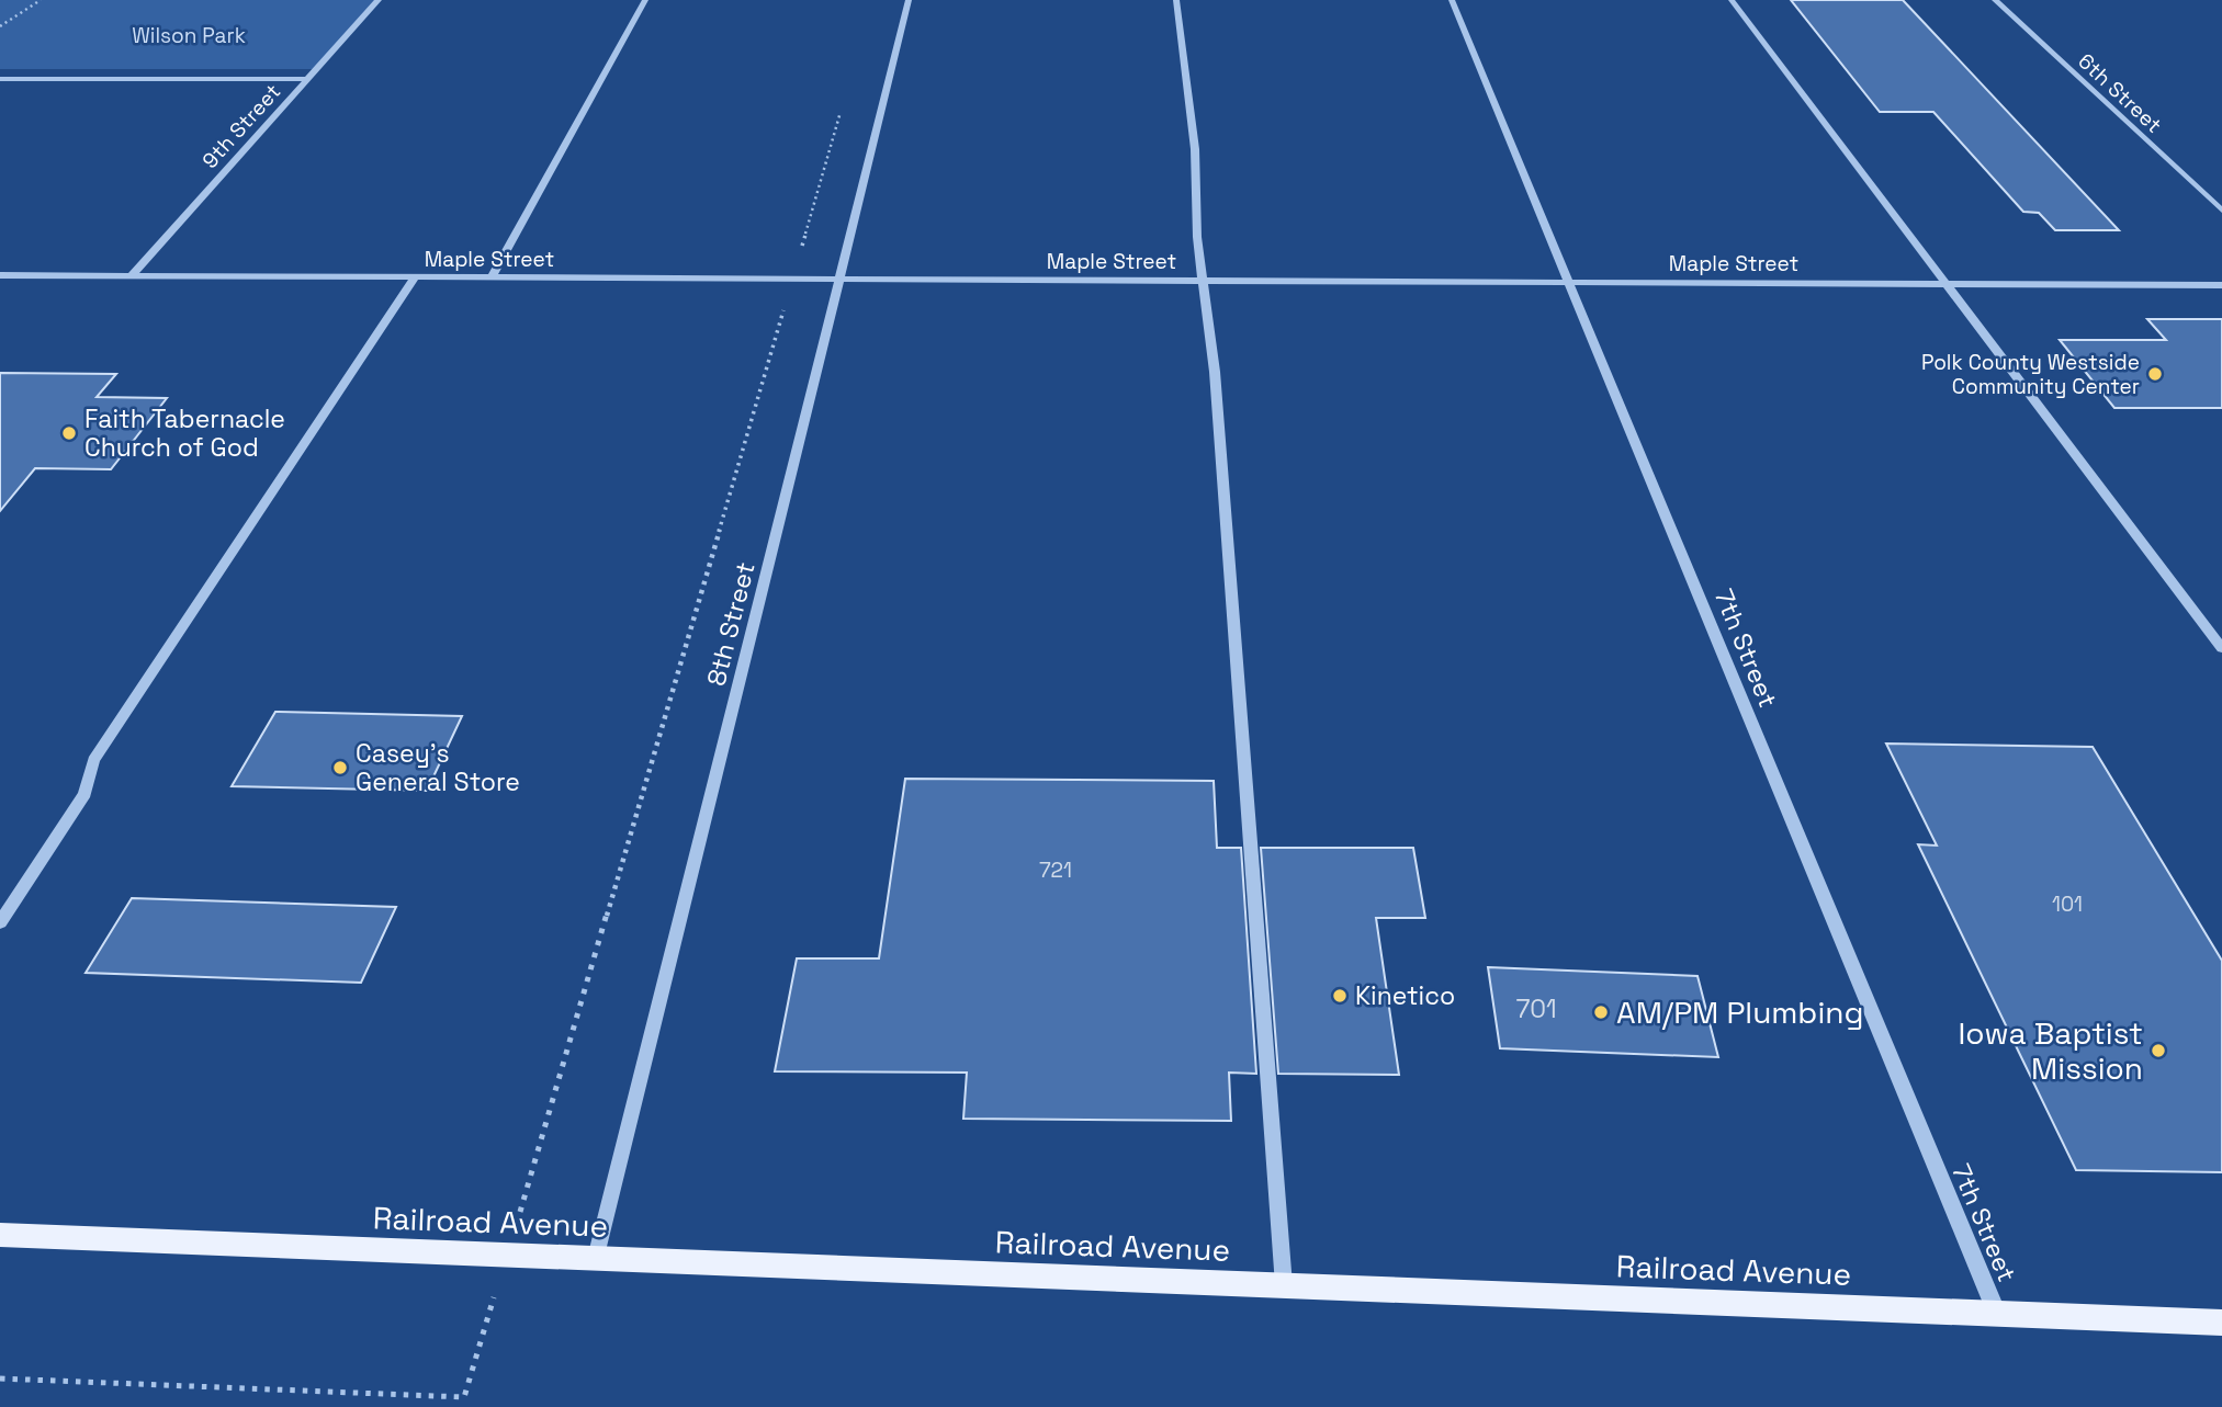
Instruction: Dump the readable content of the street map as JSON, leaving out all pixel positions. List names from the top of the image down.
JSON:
{
  "streets": {
    "main road": ["Railroad Avenue"],
    "street": [
      "6th Street",
      "9th Street",
      "Maple Street",
      "8th Street",
      "7th Street"
    ]
  },
  "crossings": [
    ["9th Street", "Maple Street"],
    ["Maple Street", "8th Street"],
    ["Maple Street", "7th Street"],
    ["8th Street", "Railroad Avenue"],
    ["7th Street", "Railroad Avenue"]
  ],
  "parks": ["Wilson Park"],
  "places": [
    "Polk County Westside Community Center",
    "Faith Tabernacle Church of God",
    "Casey's General Store",
    "Kinetico",
    "AM/PM Plumbing",
    "Iowa Baptist Mission"
  ],
  "house_numbers": ["721", "101", "701"]
}
